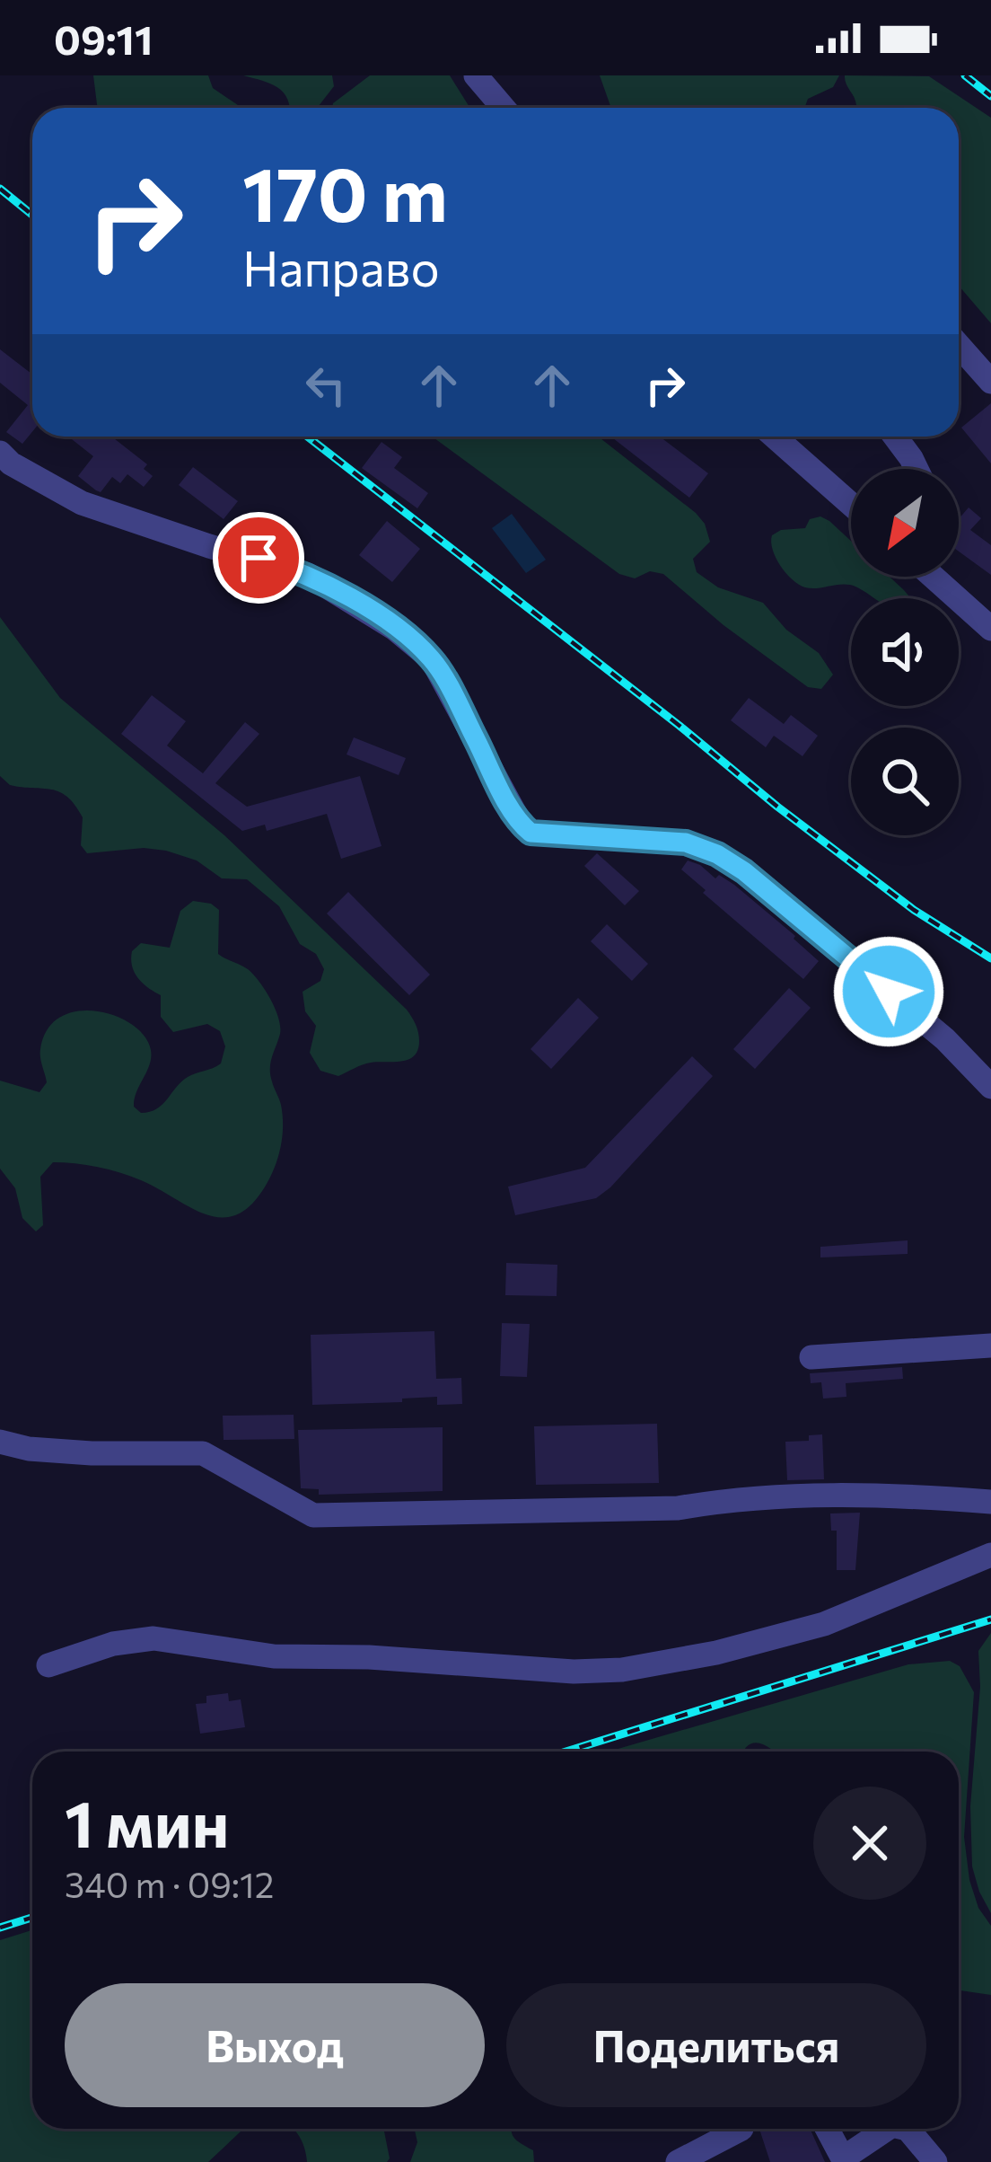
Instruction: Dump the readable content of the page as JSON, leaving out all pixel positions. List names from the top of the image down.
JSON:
{
  "north": "bottom left",
  "page": {
    "status": "09:11",
    "turn": ["170 m", "Направо"],
    "heading": ["1 мин", "340 m · 09:12"],
    "buttons": ["Выход", "Поделиться"]
  }
}
